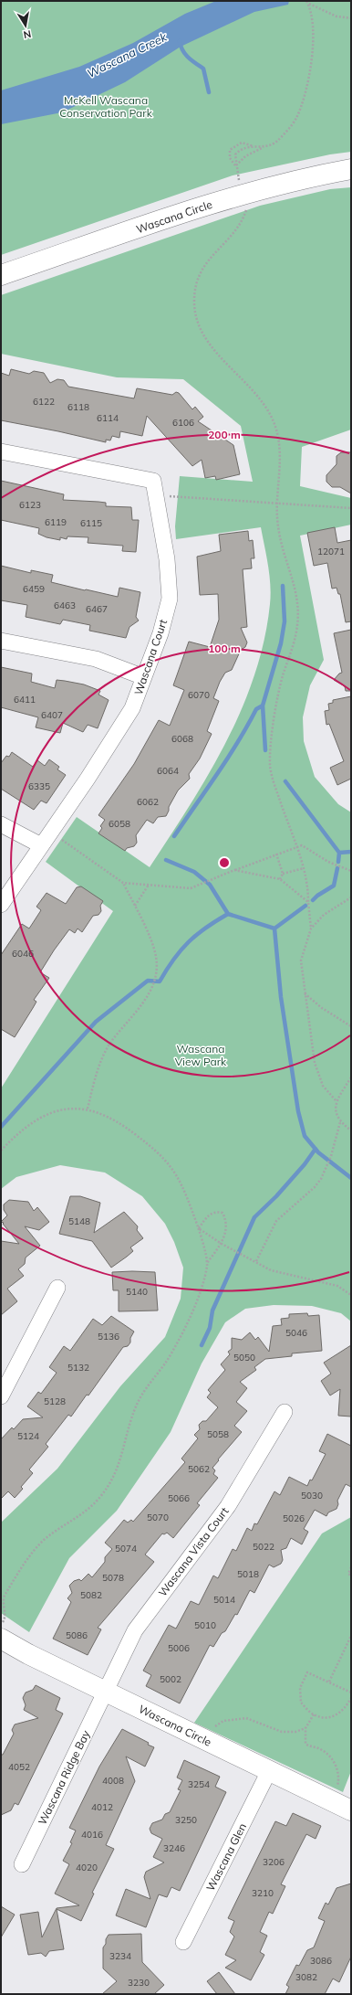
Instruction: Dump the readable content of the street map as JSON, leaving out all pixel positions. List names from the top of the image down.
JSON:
{
  "streets": {
    "street": [
      "Wascana Circle",
      "Wascana Court",
      "Wascana Vista Court",
      "Wascana Ridge Bay",
      "Wascana Glen"
    ]
  },
  "crossings": [
    ["Wascana Circle", "Wascana Vista Court"],
    ["Wascana Circle", "Wascana Ridge Bay"],
    ["Wascana Circle", "Wascana Glen"],
    ["Wascana Vista Court", "Wascana Ridge Bay"]
  ],
  "water": ["Wascana Creek"],
  "parks": ["McKell Wascana Conservation Park", "Wascana View Park"],
  "house_numbers": [
    "6122",
    "6118",
    "6114",
    "6106",
    "6123",
    "6119",
    "6115",
    "12071",
    "6459",
    "6463",
    "6467",
    "6070",
    "6411",
    "6407",
    "6068",
    "6064",
    "6335",
    "6062",
    "6058",
    "6046",
    "5148",
    "5140",
    "5046",
    "5136",
    "5050",
    "5132",
    "5128",
    "5058",
    "5124",
    "5062",
    "5030",
    "5066",
    "5070",
    "5026",
    "5022",
    "5074",
    "5018",
    "5078",
    "5082",
    "5014",
    "5010",
    "5086",
    "5006",
    "5002",
    "4052",
    "4008",
    "3254",
    "4012",
    "3250",
    "4016",
    "3246",
    "3206",
    "4020",
    "3210",
    "3234",
    "3086",
    "3082",
    "3230"
  ],
  "north": "bottom",
  "rings": ["200 m", "100 m"]
}
